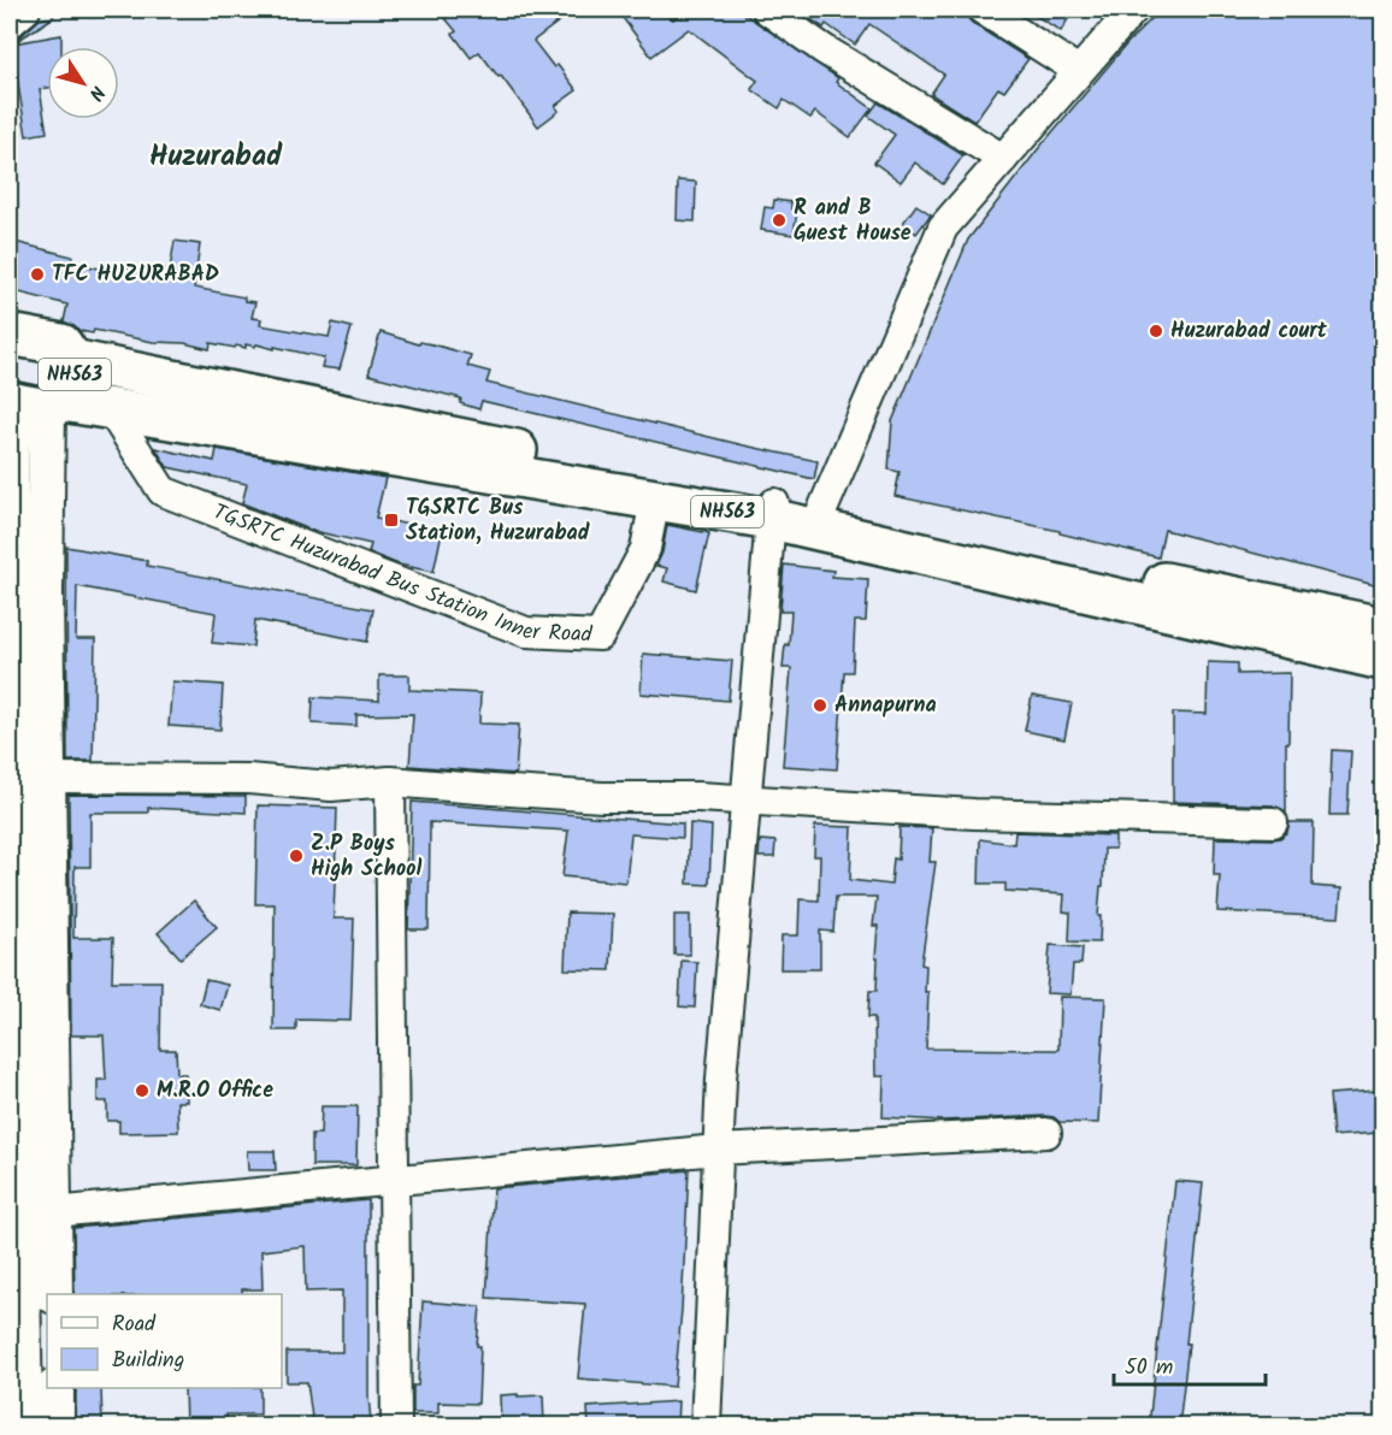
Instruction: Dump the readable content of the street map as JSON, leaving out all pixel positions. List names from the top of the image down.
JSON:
{
  "streets": {
    "highway": ["NH563"],
    "street": ["TGSRTC Huzurabad Bus Station Inner Road"]
  },
  "crossings": [
    ["NH563", "TGSRTC Huzurabad Bus Station Inner Road"]
  ],
  "districts": ["Huzurabad"],
  "places": {
    "other": [
      "R and B Guest House",
      "TFC HUZURABAD",
      "Huzurabad court",
      "Annapurna",
      "Z.P Boys High School",
      "M.R.O Office"
    ],
    "transit": ["TGSRTC Bus Station, Huzurabad"]
  },
  "legend": ["Road", "Building"],
  "scale_bar": "50 m",
  "north": "bottom right"
}
